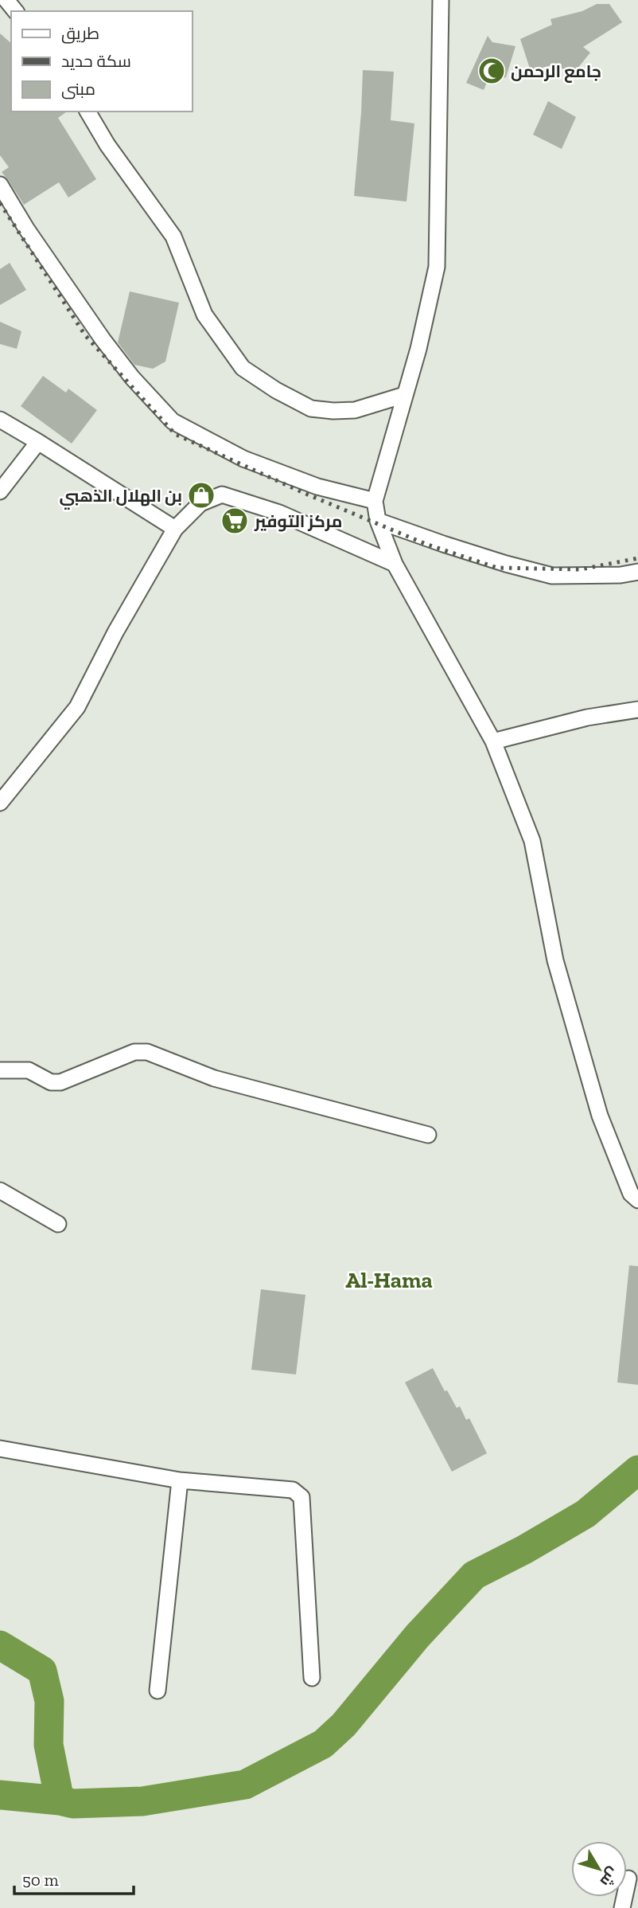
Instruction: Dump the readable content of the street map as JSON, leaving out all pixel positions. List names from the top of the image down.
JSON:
{
  "districts": ["Al-Hama"],
  "places": {
    "mosque": ["جامع الرحمن"],
    "shop": ["بن الهلال الذهبي"],
    "supermarket": ["مركز التوفير"]
  },
  "legend": ["طريق", "سكة حديد", "مبنى"],
  "scale_bar": "50 m",
  "north": "bottom right"
}
